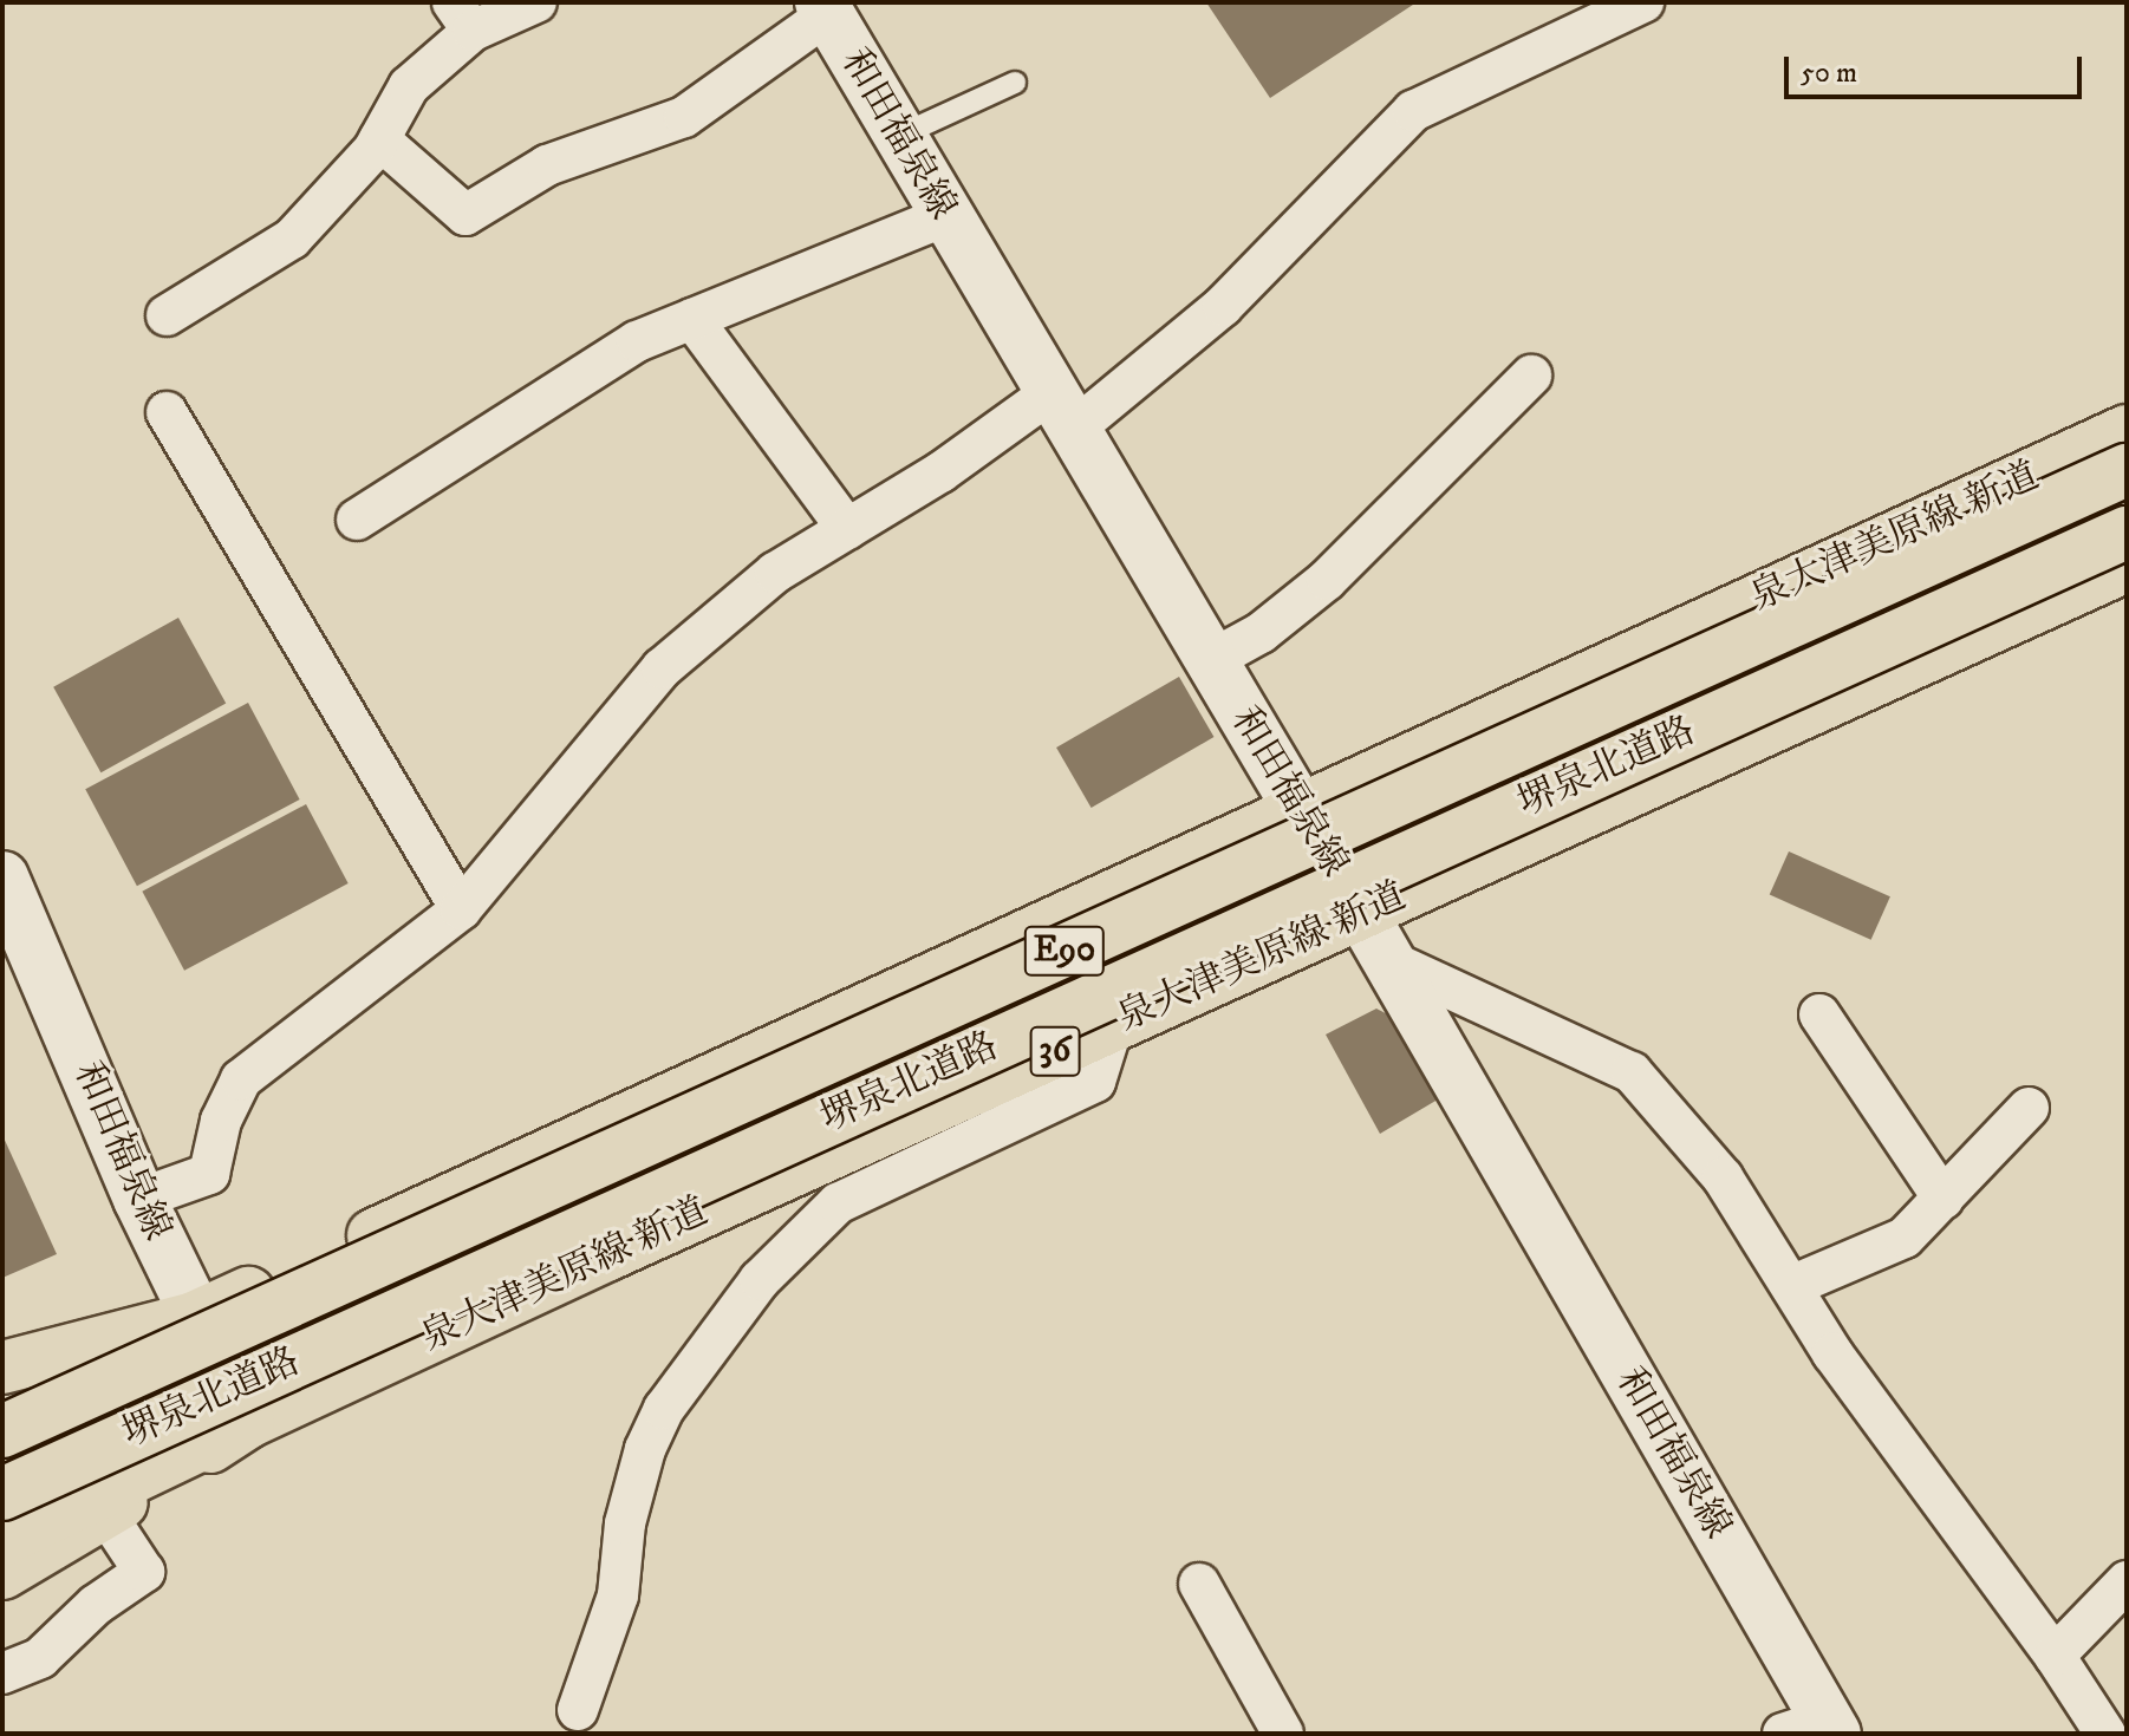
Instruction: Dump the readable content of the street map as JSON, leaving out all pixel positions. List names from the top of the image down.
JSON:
{
  "streets": {
    "main road": [
      "和田福泉線",
      "泉大津美原線 新道",
      "堺泉北道路",
      "E90",
      "36"
    ]
  },
  "crossings": [
    ["和田福泉線", "泉大津美原線 新道"]
  ],
  "scale_bar": "50 m"
}
